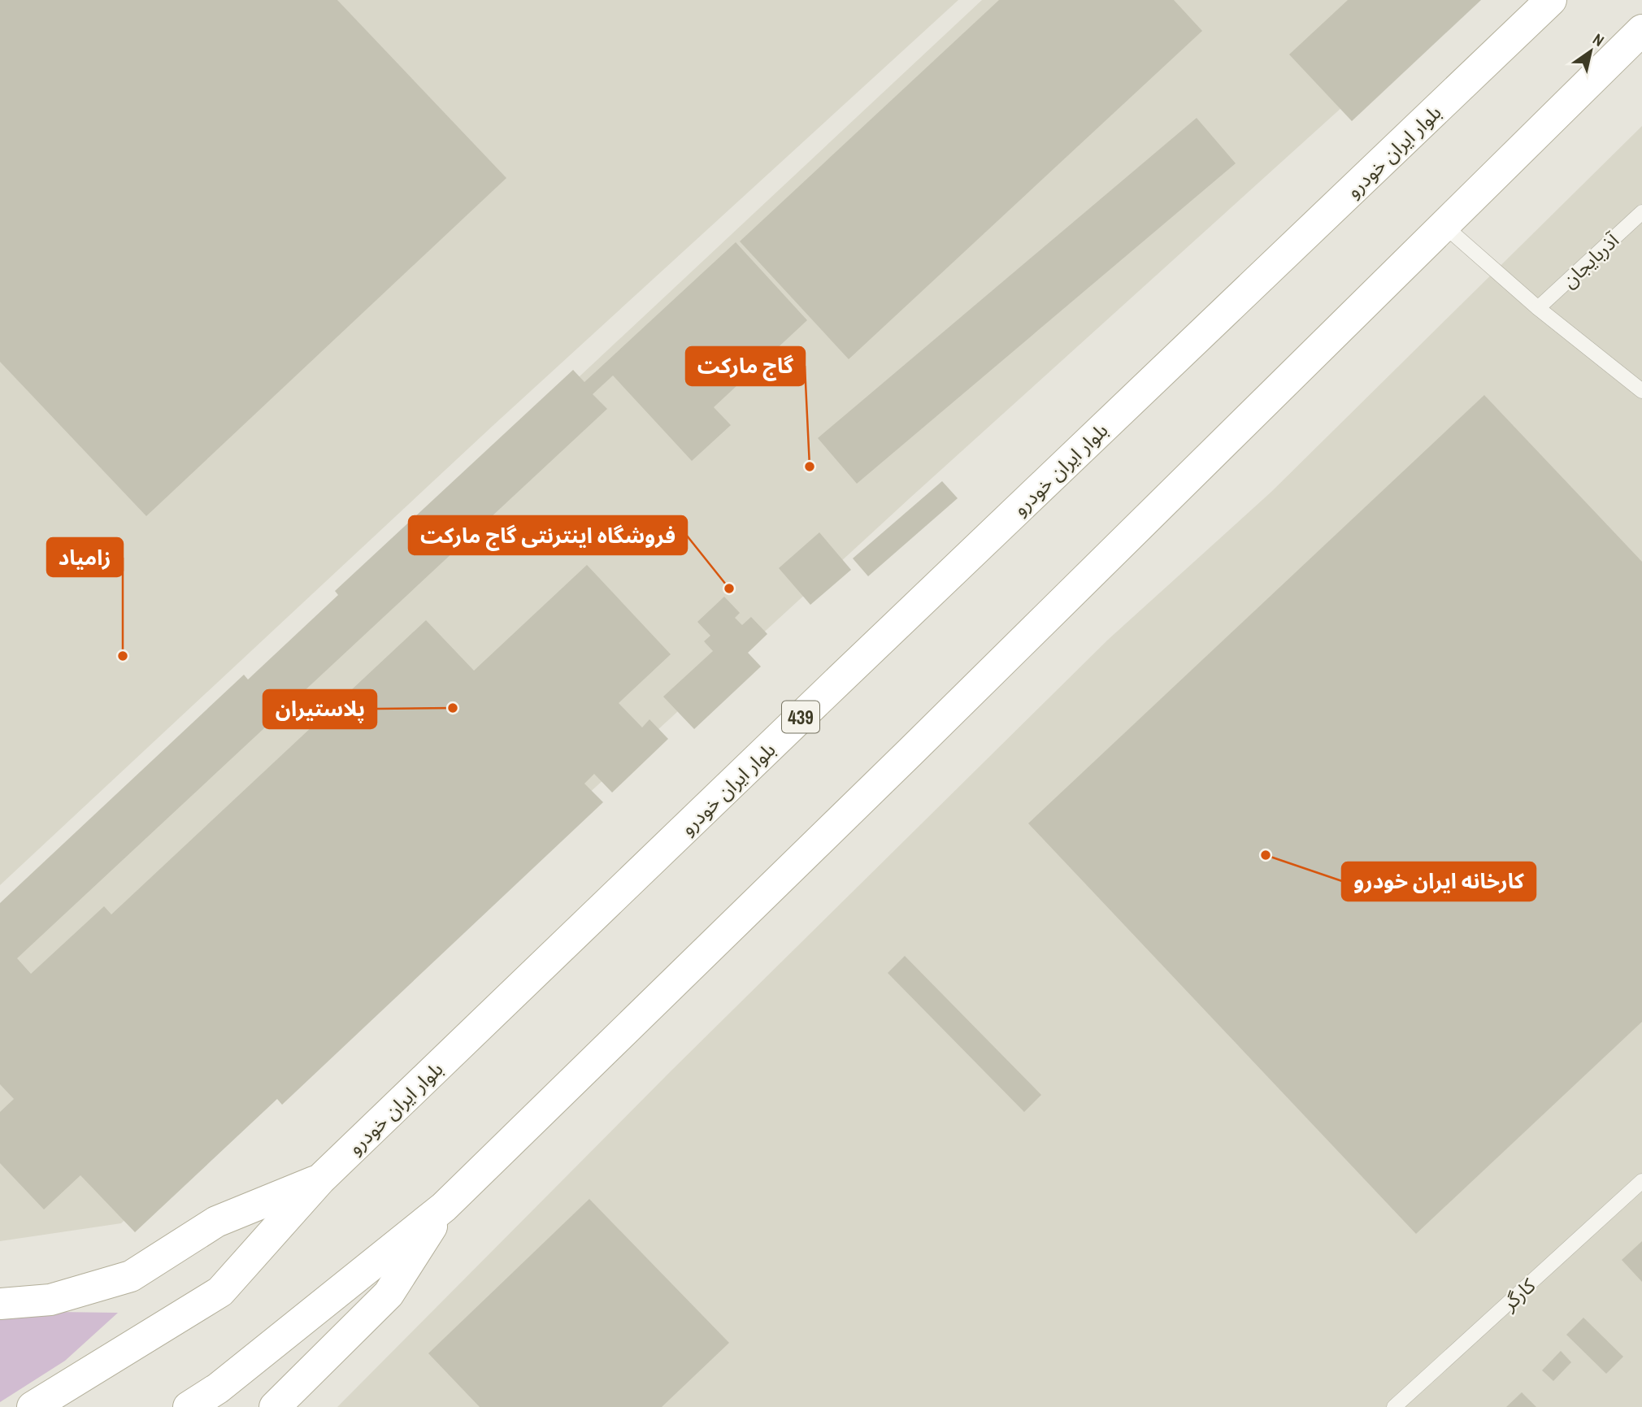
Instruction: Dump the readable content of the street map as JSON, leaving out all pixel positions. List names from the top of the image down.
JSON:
{
  "streets": {
    "main road": ["بلوار ایران خودرو", "439"],
    "lane": ["آذربایجان", "کارگر"]
  },
  "places": [
    "گاج مارکت",
    "فروشگاه اینترنتی گاج مارکت",
    "زامیاد",
    "پلاستیران",
    "کارخانه ایران خودرو"
  ],
  "north": "top right"
}
